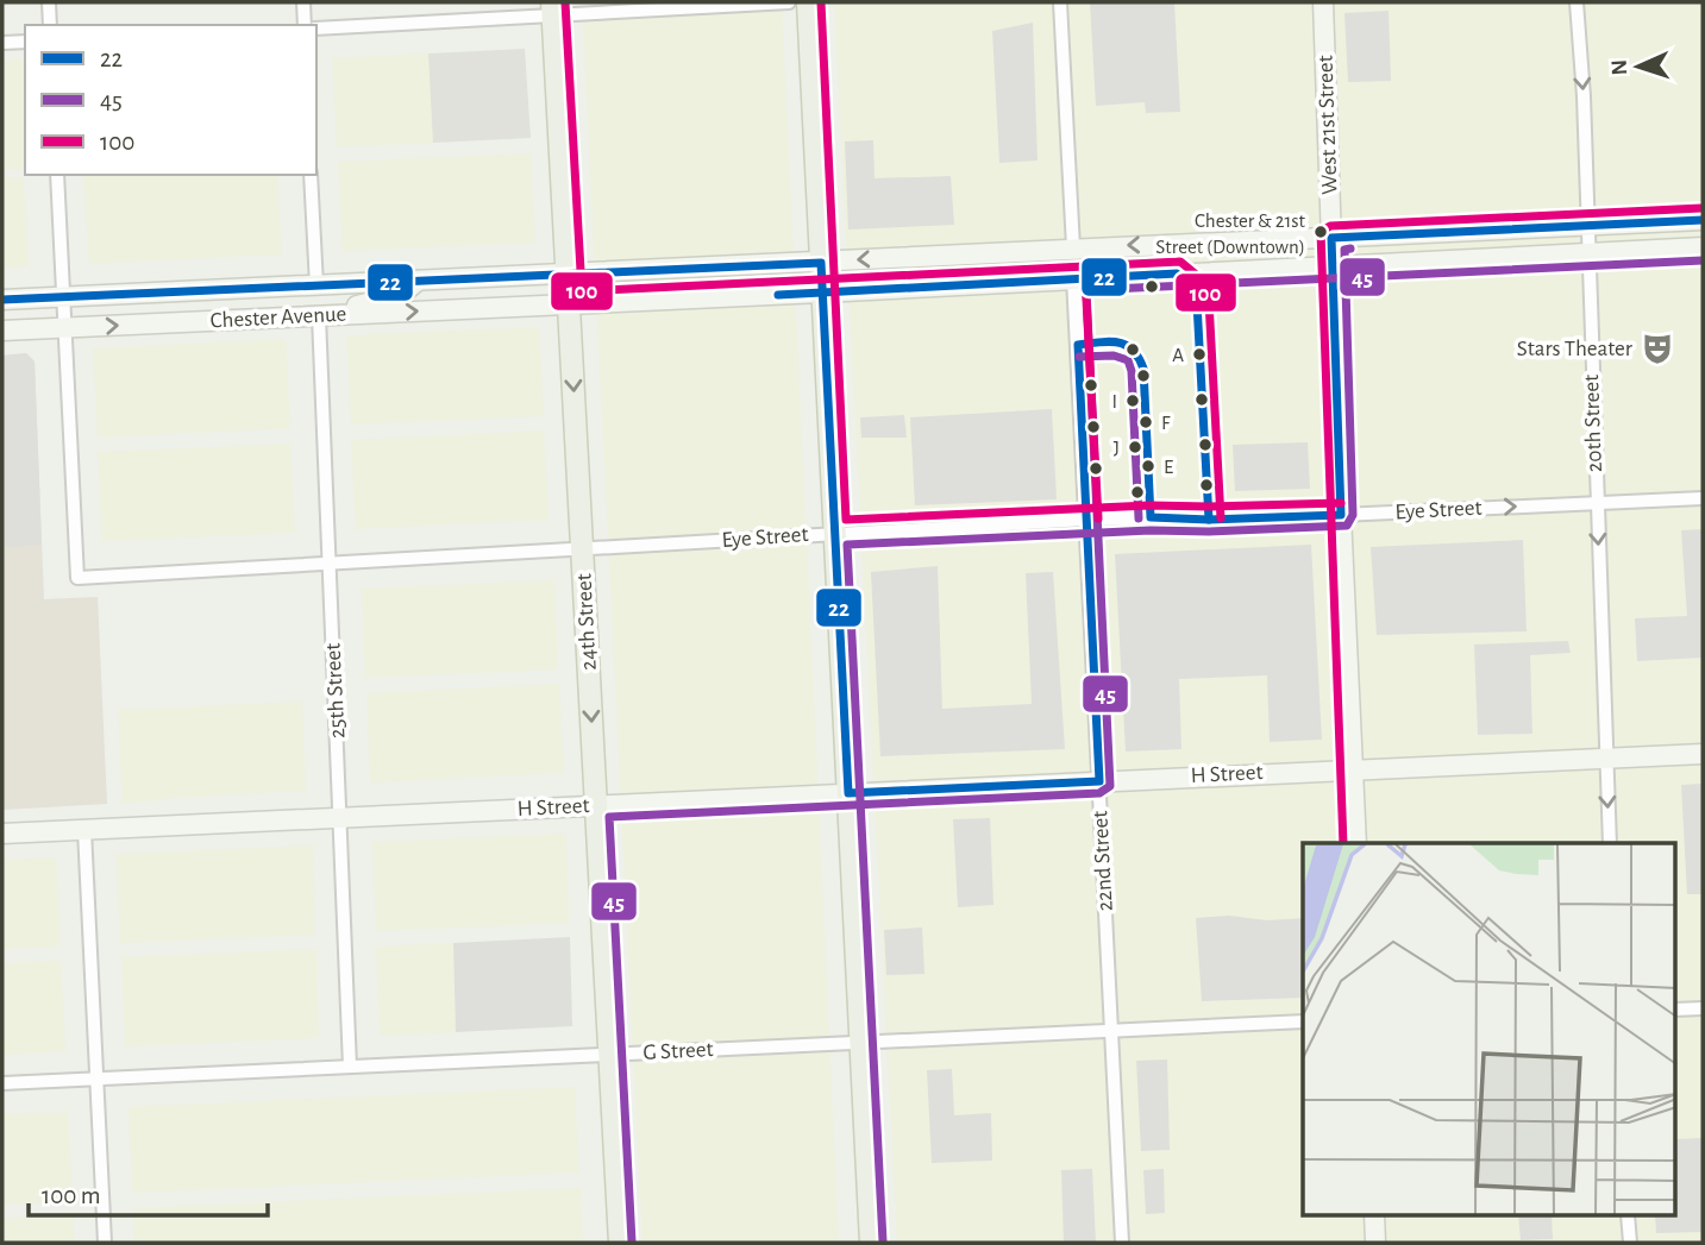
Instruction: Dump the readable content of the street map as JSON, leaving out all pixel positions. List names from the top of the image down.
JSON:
{
  "streets": {
    "main road": [
      "West 21st Street",
      "Chester Avenue",
      "24th Street",
      "H Street"
    ],
    "street": [
      "20th Street",
      "Eye Street",
      "25th Street",
      "22nd Street",
      "G Street"
    ]
  },
  "crossings": [
    ["West 21st Street", "Chester Avenue"],
    ["West 21st Street", "Eye Street"],
    ["West 21st Street", "H Street"],
    ["Chester Avenue", "20th Street"],
    ["Chester Avenue", "Eye Street"],
    ["Chester Avenue", "24th Street"],
    ["Chester Avenue", "25th Street"],
    ["Chester Avenue", "22nd Street"],
    ["20th Street", "Eye Street"],
    ["20th Street", "H Street"],
    ["Eye Street", "24th Street"],
    ["Eye Street", "25th Street"],
    ["Eye Street", "22nd Street"],
    ["24th Street", "H Street"],
    ["24th Street", "G Street"],
    ["25th Street", "H Street"],
    ["25th Street", "G Street"],
    ["H Street", "22nd Street"],
    ["22nd Street", "G Street"]
  ],
  "one_way": ["20th Street", "24th Street"],
  "places": {
    "other": [
      "Chester & 21st Street (Downtown)",
      "A",
      "I",
      "F",
      "J",
      "E"
    ],
    "theatre": ["Stars Theater"]
  },
  "lines": ["transit line 100", "transit line 22", "transit line 45"],
  "legend": ["22", "45", "100"],
  "scale_bar": "100 m",
  "north": "left"
}
